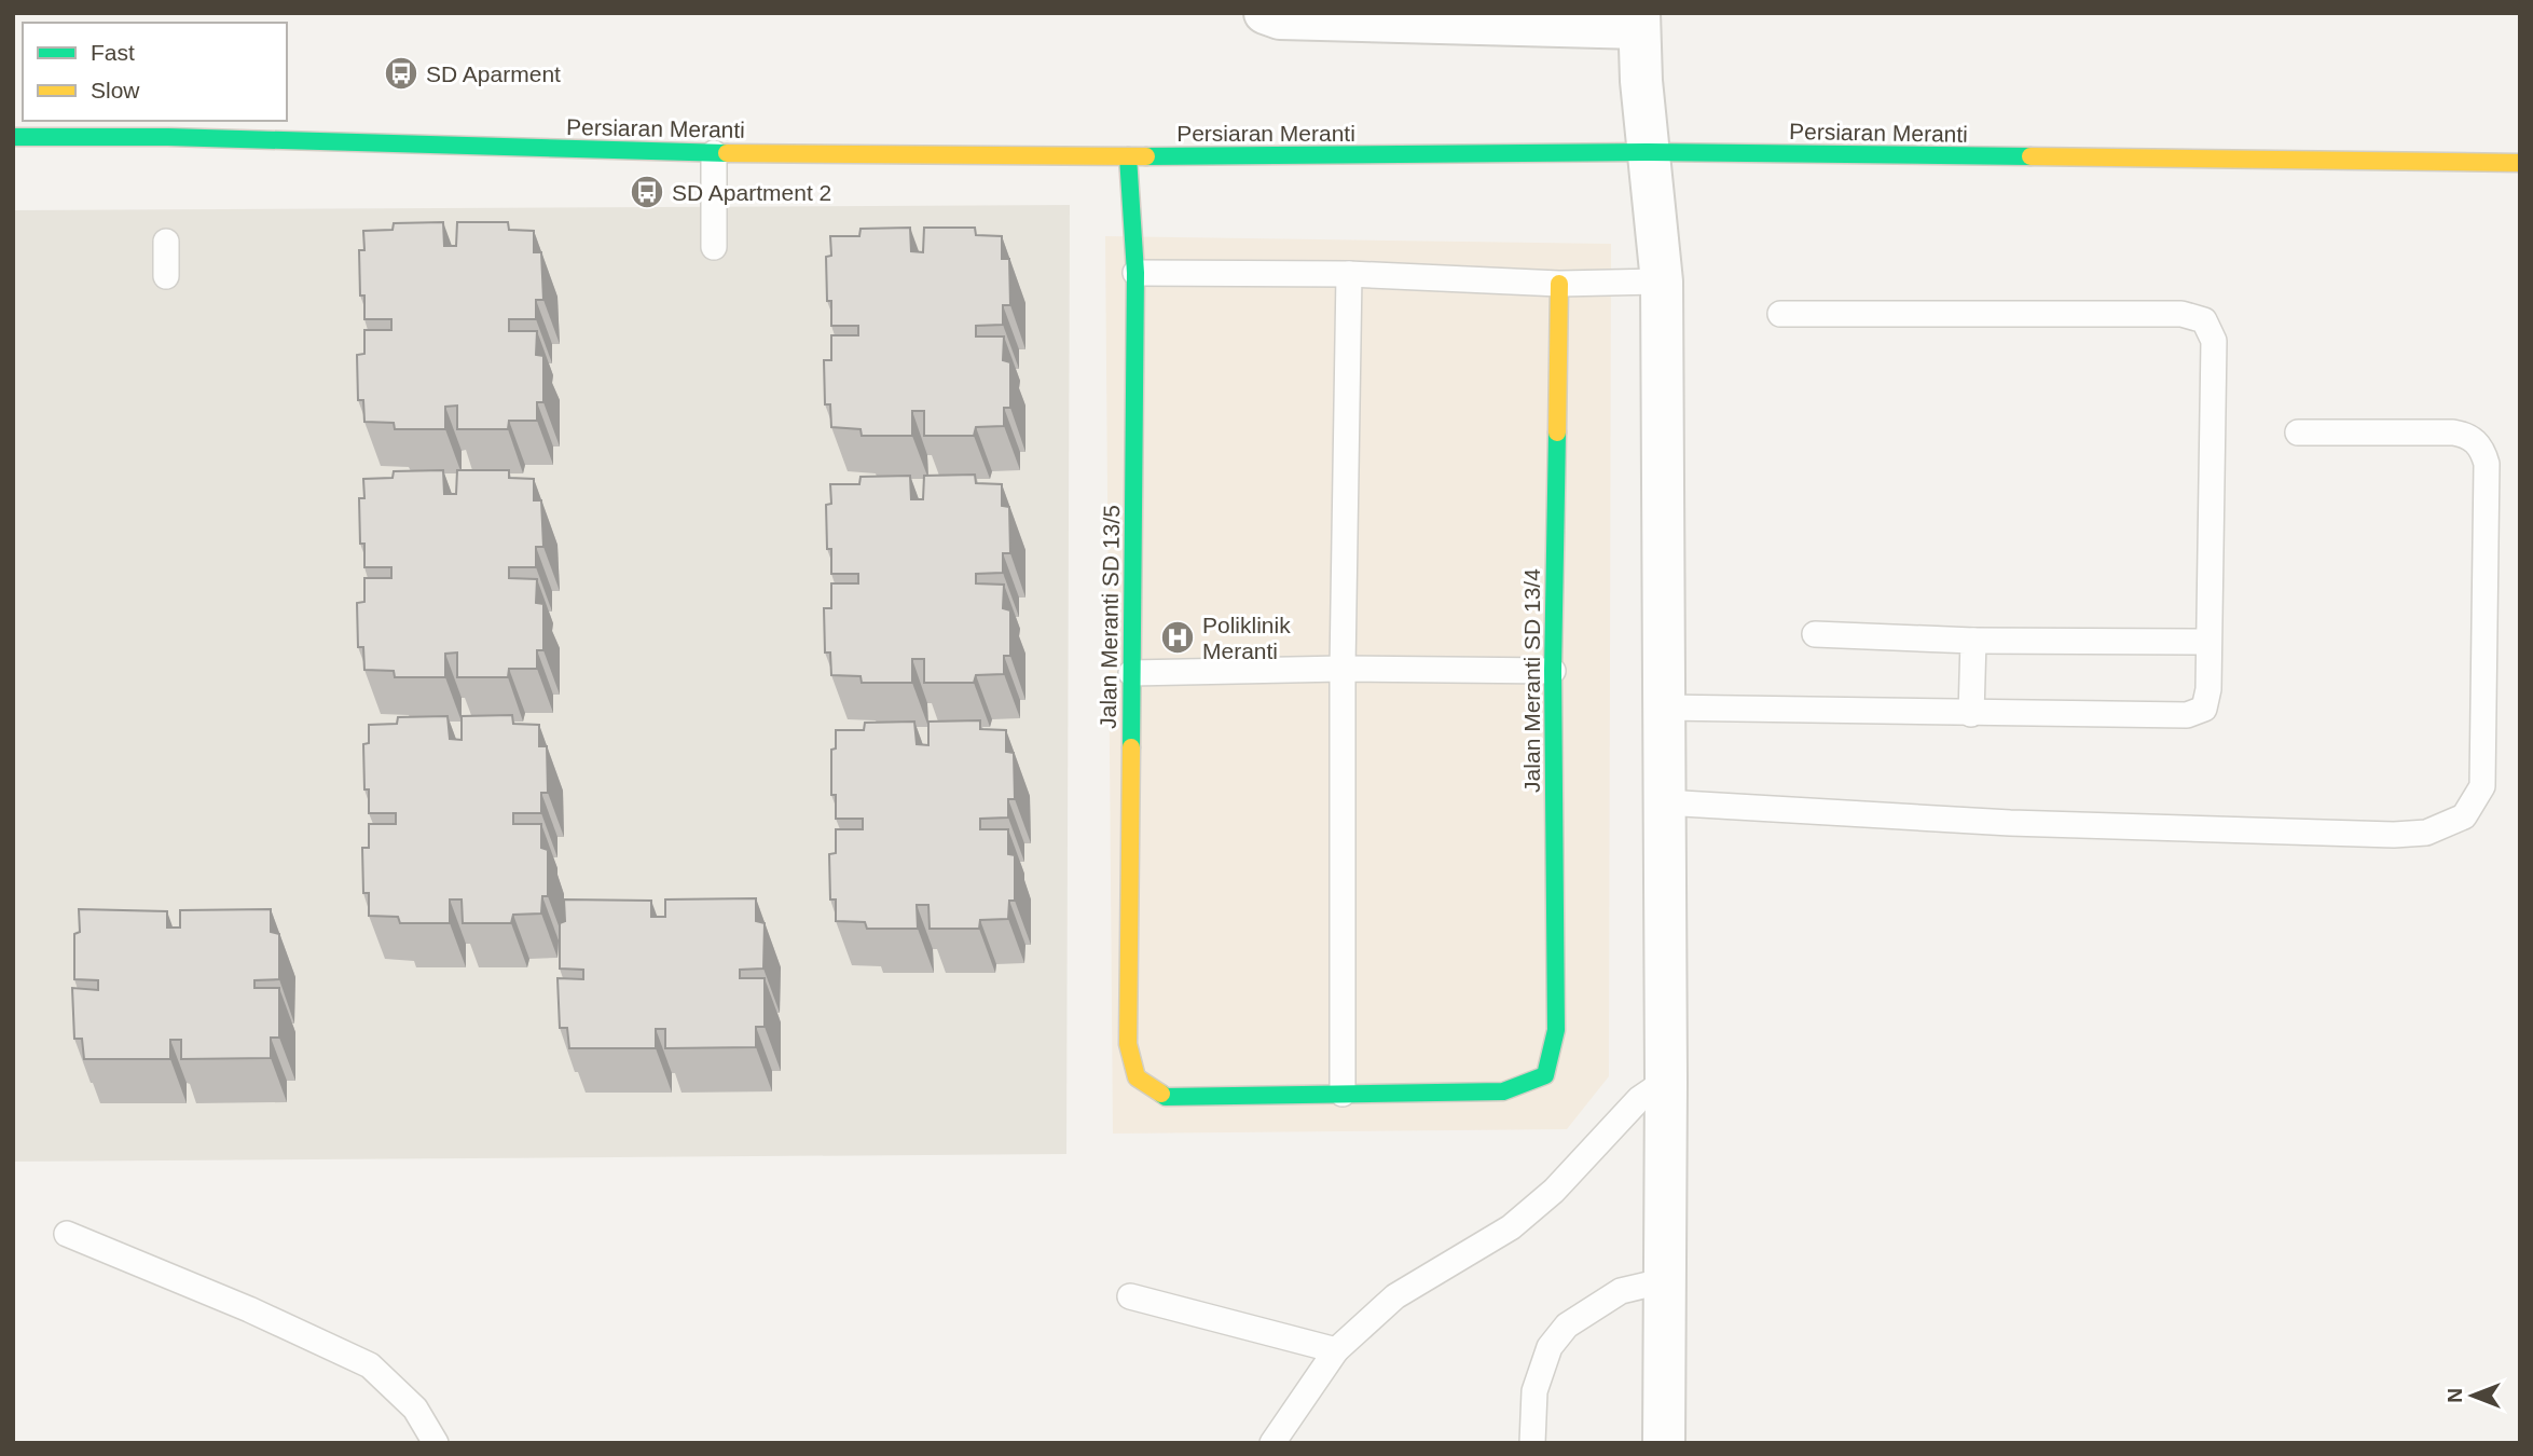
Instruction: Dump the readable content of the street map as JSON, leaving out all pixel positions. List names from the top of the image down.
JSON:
{
  "streets": {
    "street": ["Persiaran Meranti", "Jalan Meranti SD 13/5", "Jalan Meranti SD 13/4"]
  },
  "crossings": [
    ["Persiaran Meranti", "Jalan Meranti SD 13/5"],
    ["Jalan Meranti SD 13/5", "Jalan Meranti SD 13/4"]
  ],
  "places": {
    "bus stop": ["SD Aparment", "SD Apartment 2"],
    "hospital": ["Poliklinik Meranti"]
  },
  "legend": ["Fast", "Slow"],
  "north": "left"
}
